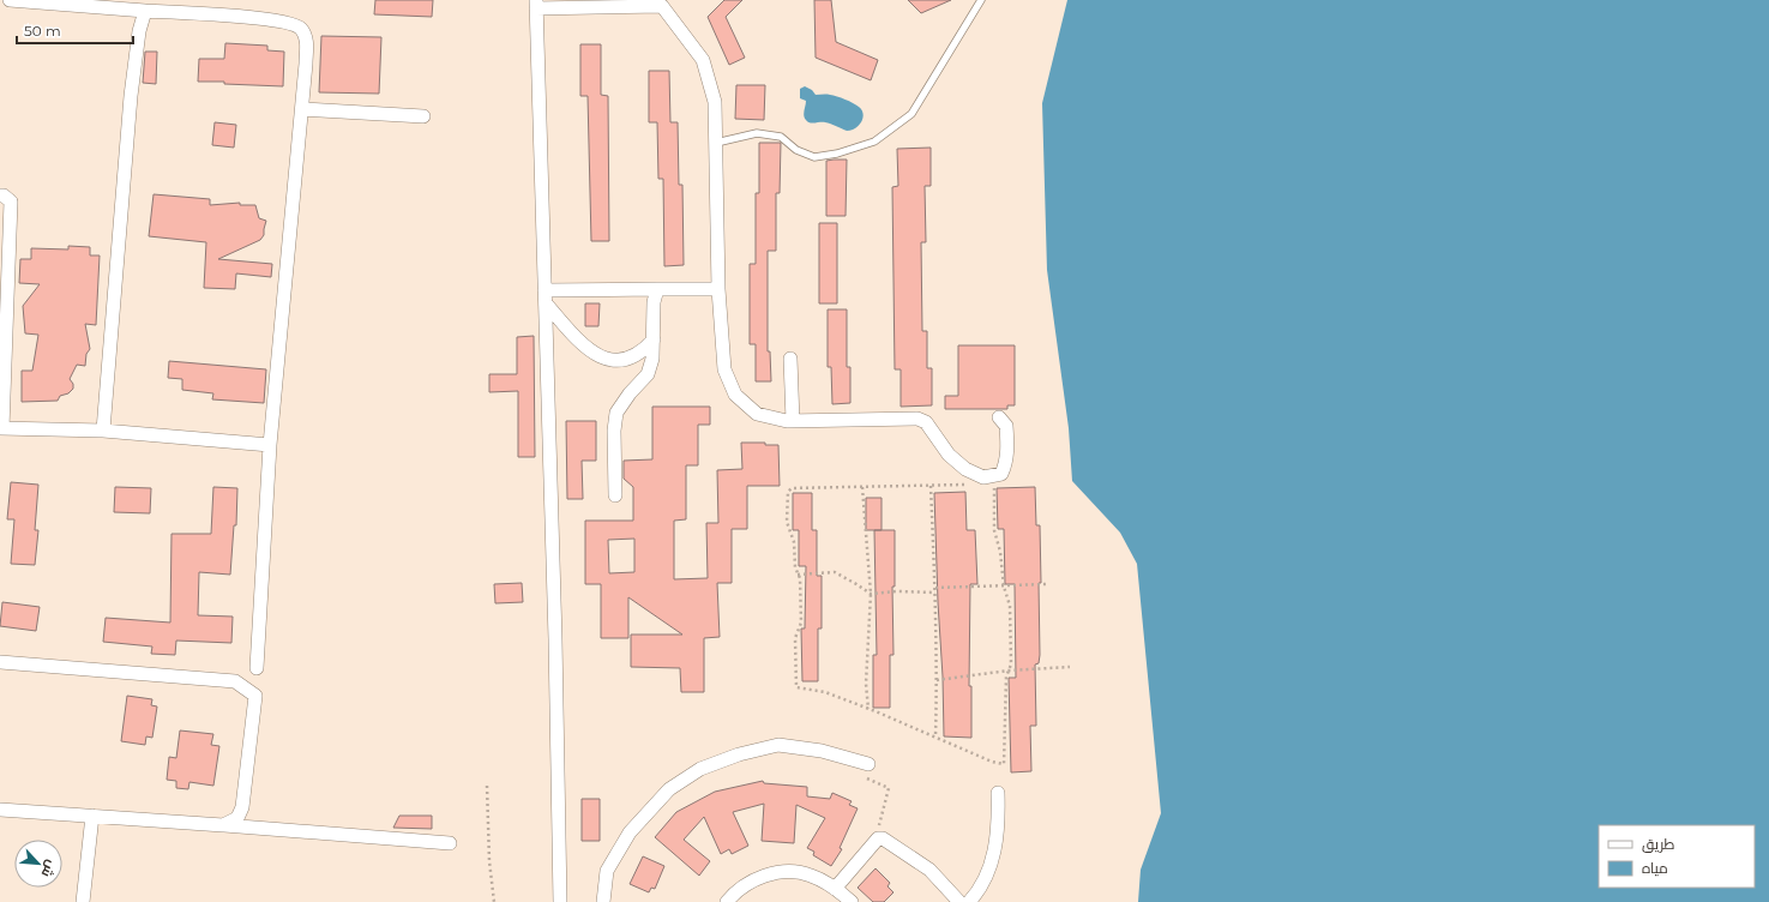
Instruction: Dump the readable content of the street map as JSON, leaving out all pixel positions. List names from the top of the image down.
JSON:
{
  "legend": ["طريق", "مياه"],
  "scale_bar": "50 m",
  "north": "bottom right"
}
